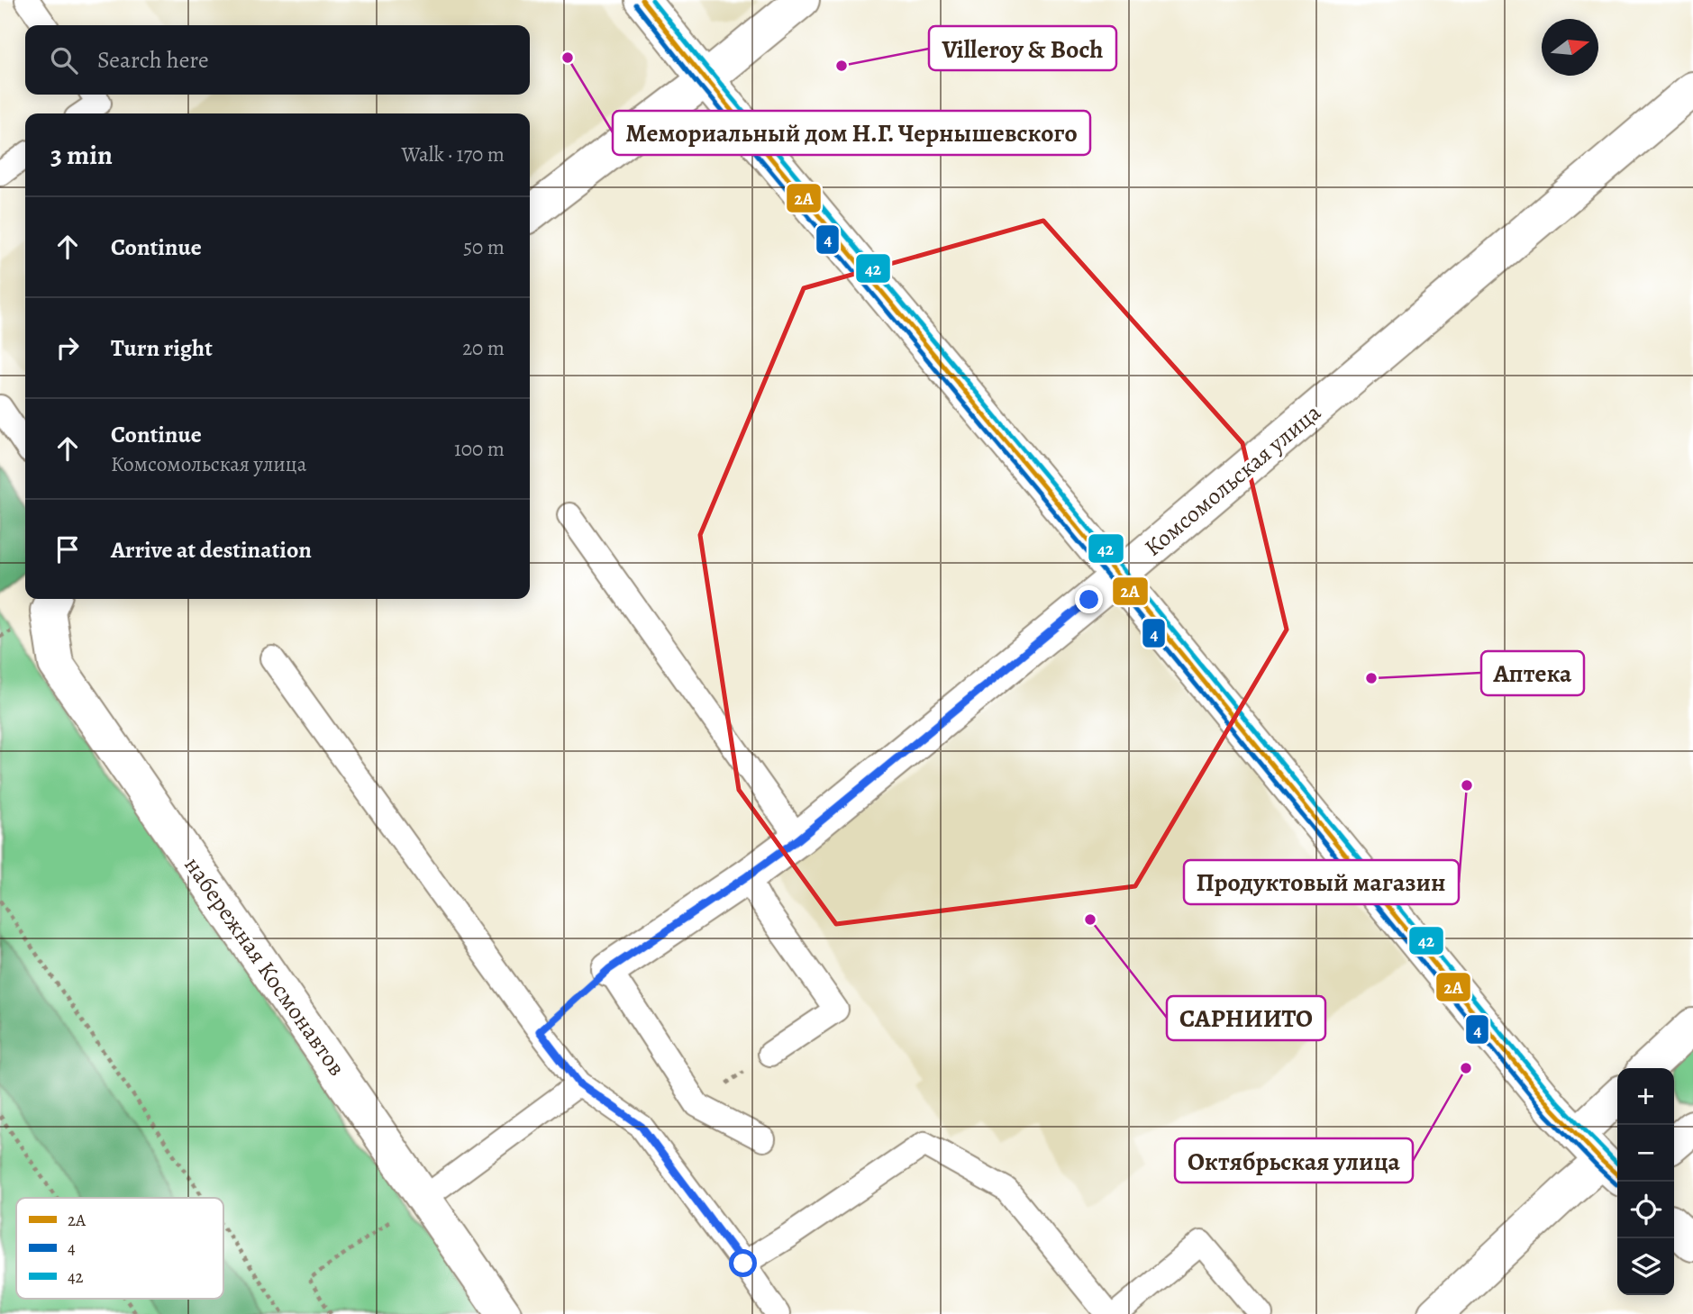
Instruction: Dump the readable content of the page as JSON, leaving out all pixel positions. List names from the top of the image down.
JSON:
{
  "streets": {
    "street": ["Комсомольская улица", "набережная Космонавтов"]
  },
  "places": [
    "Мемориальный дом Н.Г. Чернышевского",
    "Villeroy & Boch",
    "Аптека",
    "Продуктовый магазин",
    "САРНИИТО",
    "Октябрьская улица"
  ],
  "lines": ["transit line 2А", "transit line 42", "transit line 4"],
  "legend": ["2А", "4", "42"],
  "north": "right",
  "page": {
    "search": "Search here",
    "heading": ["3 min", "Walk · 170 m"],
    "list": [
      ["Continue", "50 m"],
      ["Turn right", "20 m"],
      ["Continue", "Комсомольская улица", "100 m"],
      "Arrive at destination"
    ],
    "map_buttons": ["+", "−"]
  }
}
